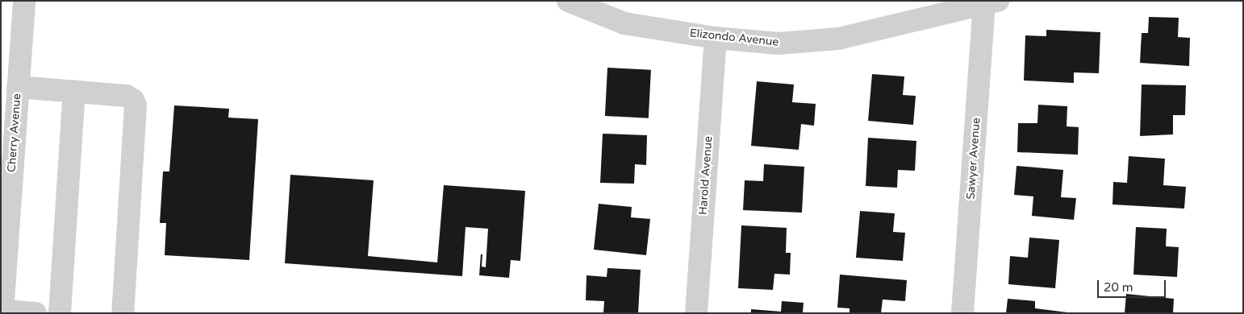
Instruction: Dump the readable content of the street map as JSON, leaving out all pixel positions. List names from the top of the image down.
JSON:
{
  "streets": {
    "street": [
      "Elizondo Avenue",
      "Cherry Avenue",
      "Sawyer Avenue",
      "Harold Avenue"
    ]
  },
  "crossings": [
    ["Elizondo Avenue", "Sawyer Avenue"],
    ["Elizondo Avenue", "Harold Avenue"]
  ],
  "scale_bar": "20 m"
}
